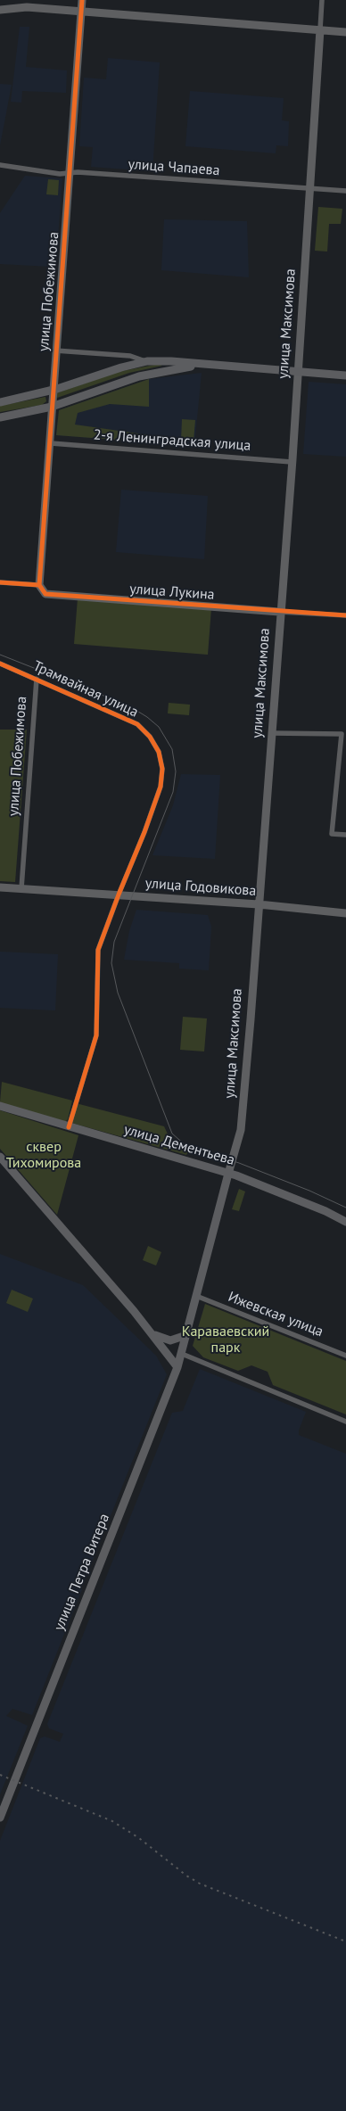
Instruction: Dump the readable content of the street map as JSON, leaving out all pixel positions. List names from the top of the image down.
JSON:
{
  "streets": {
    "main road": [
      "улица Побежимова",
      "улица Максимова",
      "улица Лукина",
      "улица Годовикова",
      "улица Дементьева",
      "улица Петра Витера"
    ],
    "street": [
      "улица Чапаева",
      "2-я Ленинградская улица",
      "Трамвайная улица",
      "Ижевская улица"
    ]
  },
  "crossings": [
    ["улица Чапаева", "улица Побежимова"],
    ["улица Чапаева", "улица Максимова"],
    ["улица Побежимова", "2-я Ленинградская улица"],
    ["улица Побежимова", "улица Лукина"],
    ["улица Побежимова", "Трамвайная улица"],
    ["улица Побежимова", "улица Годовикова"],
    ["улица Максимова", "2-я Ленинградская улица"],
    ["улица Максимова", "улица Лукина"],
    ["улица Максимова", "улица Годовикова"],
    ["улица Максимова", "улица Дементьева"],
    ["улица Максимова", "Ижевская улица"],
    ["улица Максимова", "улица Петра Витера"],
    ["Трамвайная улица", "улица Годовикова"],
    ["Трамвайная улица", "улица Дементьева"]
  ],
  "parks": ["сквер Тихомирова", "Караваевский парк"]
}
